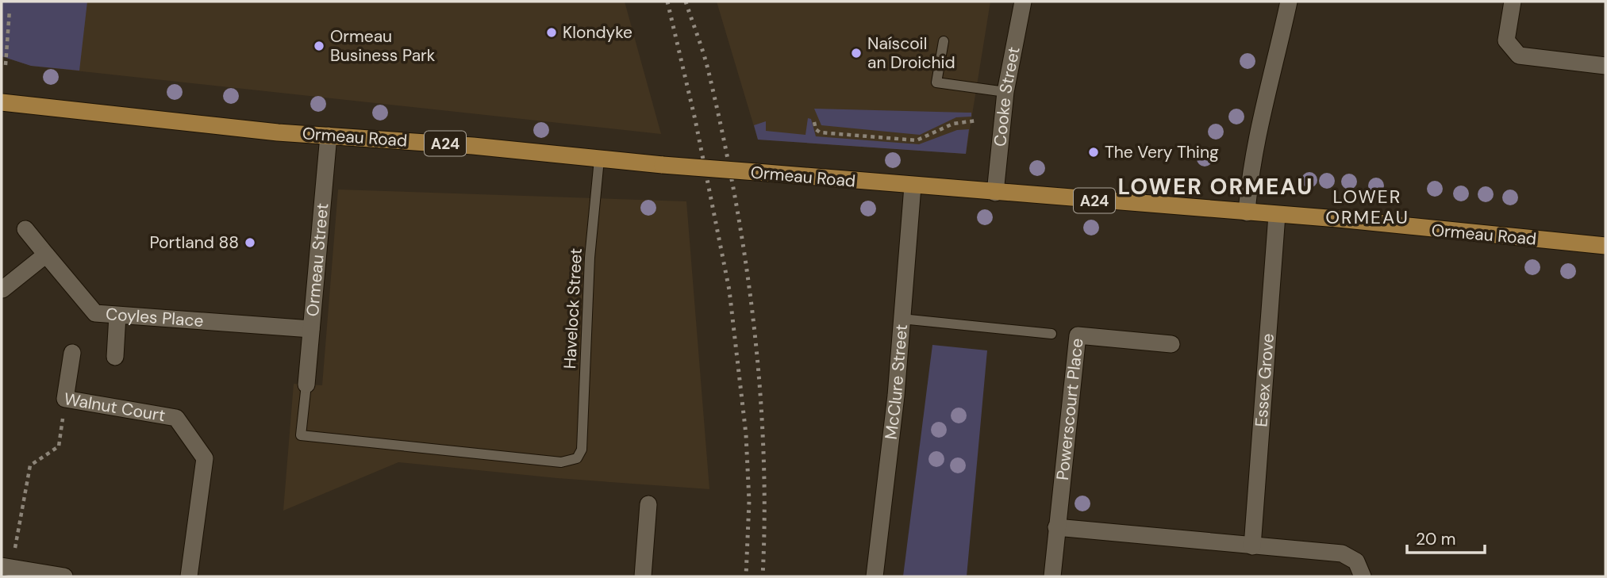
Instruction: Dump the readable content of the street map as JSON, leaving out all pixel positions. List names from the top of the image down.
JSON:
{
  "streets": {
    "main road": ["Ormeau Road", "A24"],
    "street": [
      "Cooke Street",
      "Ormeau Street",
      "Coyles Place",
      "Essex Grove",
      "McClure Street",
      "Walnut Court",
      "Powerscourt Place"
    ],
    "lane": ["Havelock Street"]
  },
  "crossings": [
    ["Cooke Street", "Ormeau Road"],
    ["Ormeau Road", "Ormeau Street"],
    ["Ormeau Road", "Havelock Street"],
    ["Ormeau Road", "Essex Grove"],
    ["Ormeau Road", "McClure Street"],
    ["Ormeau Street", "Havelock Street"],
    ["Ormeau Street", "Coyles Place"]
  ],
  "districts": ["LOWER ORMEAU", "LOWER ORMEAU"],
  "places": [
    "Klondyke",
    "Ormeau Business Park",
    "Naíscoil an Droichid",
    "The Very Thing",
    "Portland 88"
  ],
  "scale_bar": "20 m"
}
